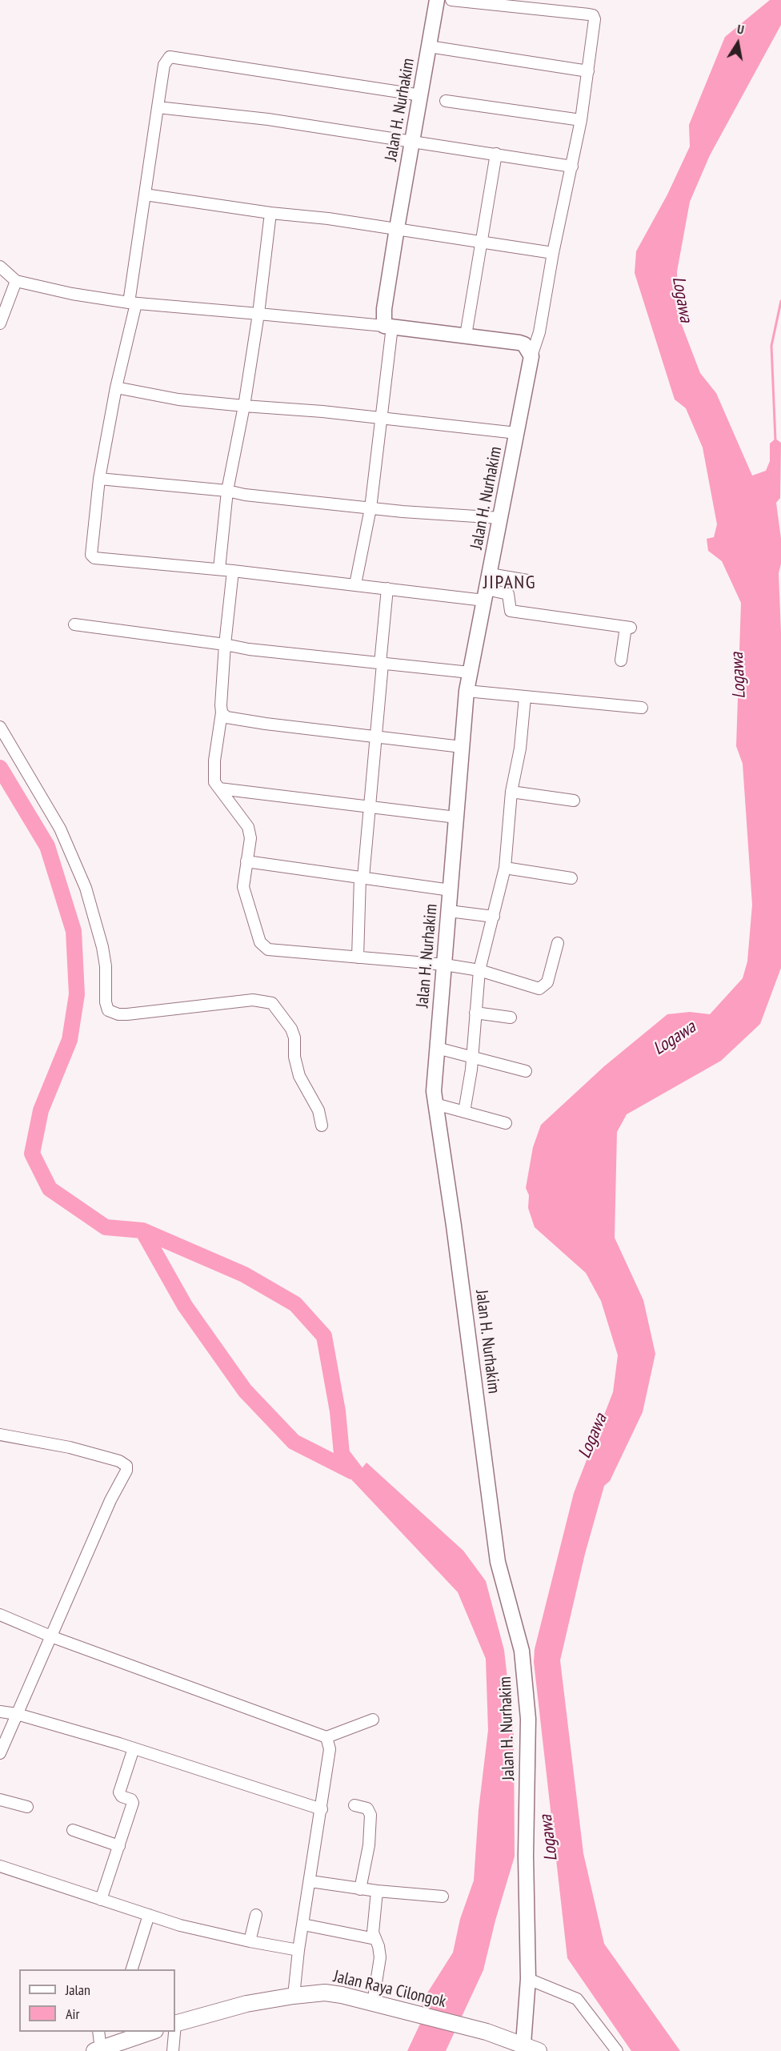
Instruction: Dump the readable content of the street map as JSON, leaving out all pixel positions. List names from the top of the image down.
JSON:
{
  "streets": {
    "highway": ["Jalan Raya Cilongok"],
    "main road": ["Jalan H. Nurhakim"]
  },
  "crossings": [
    ["Jalan H. Nurhakim", "Jalan Raya Cilongok"]
  ],
  "districts": ["JIPANG"],
  "water": ["Logawa"],
  "legend": ["Jalan", "Air"],
  "north": "top"
}
